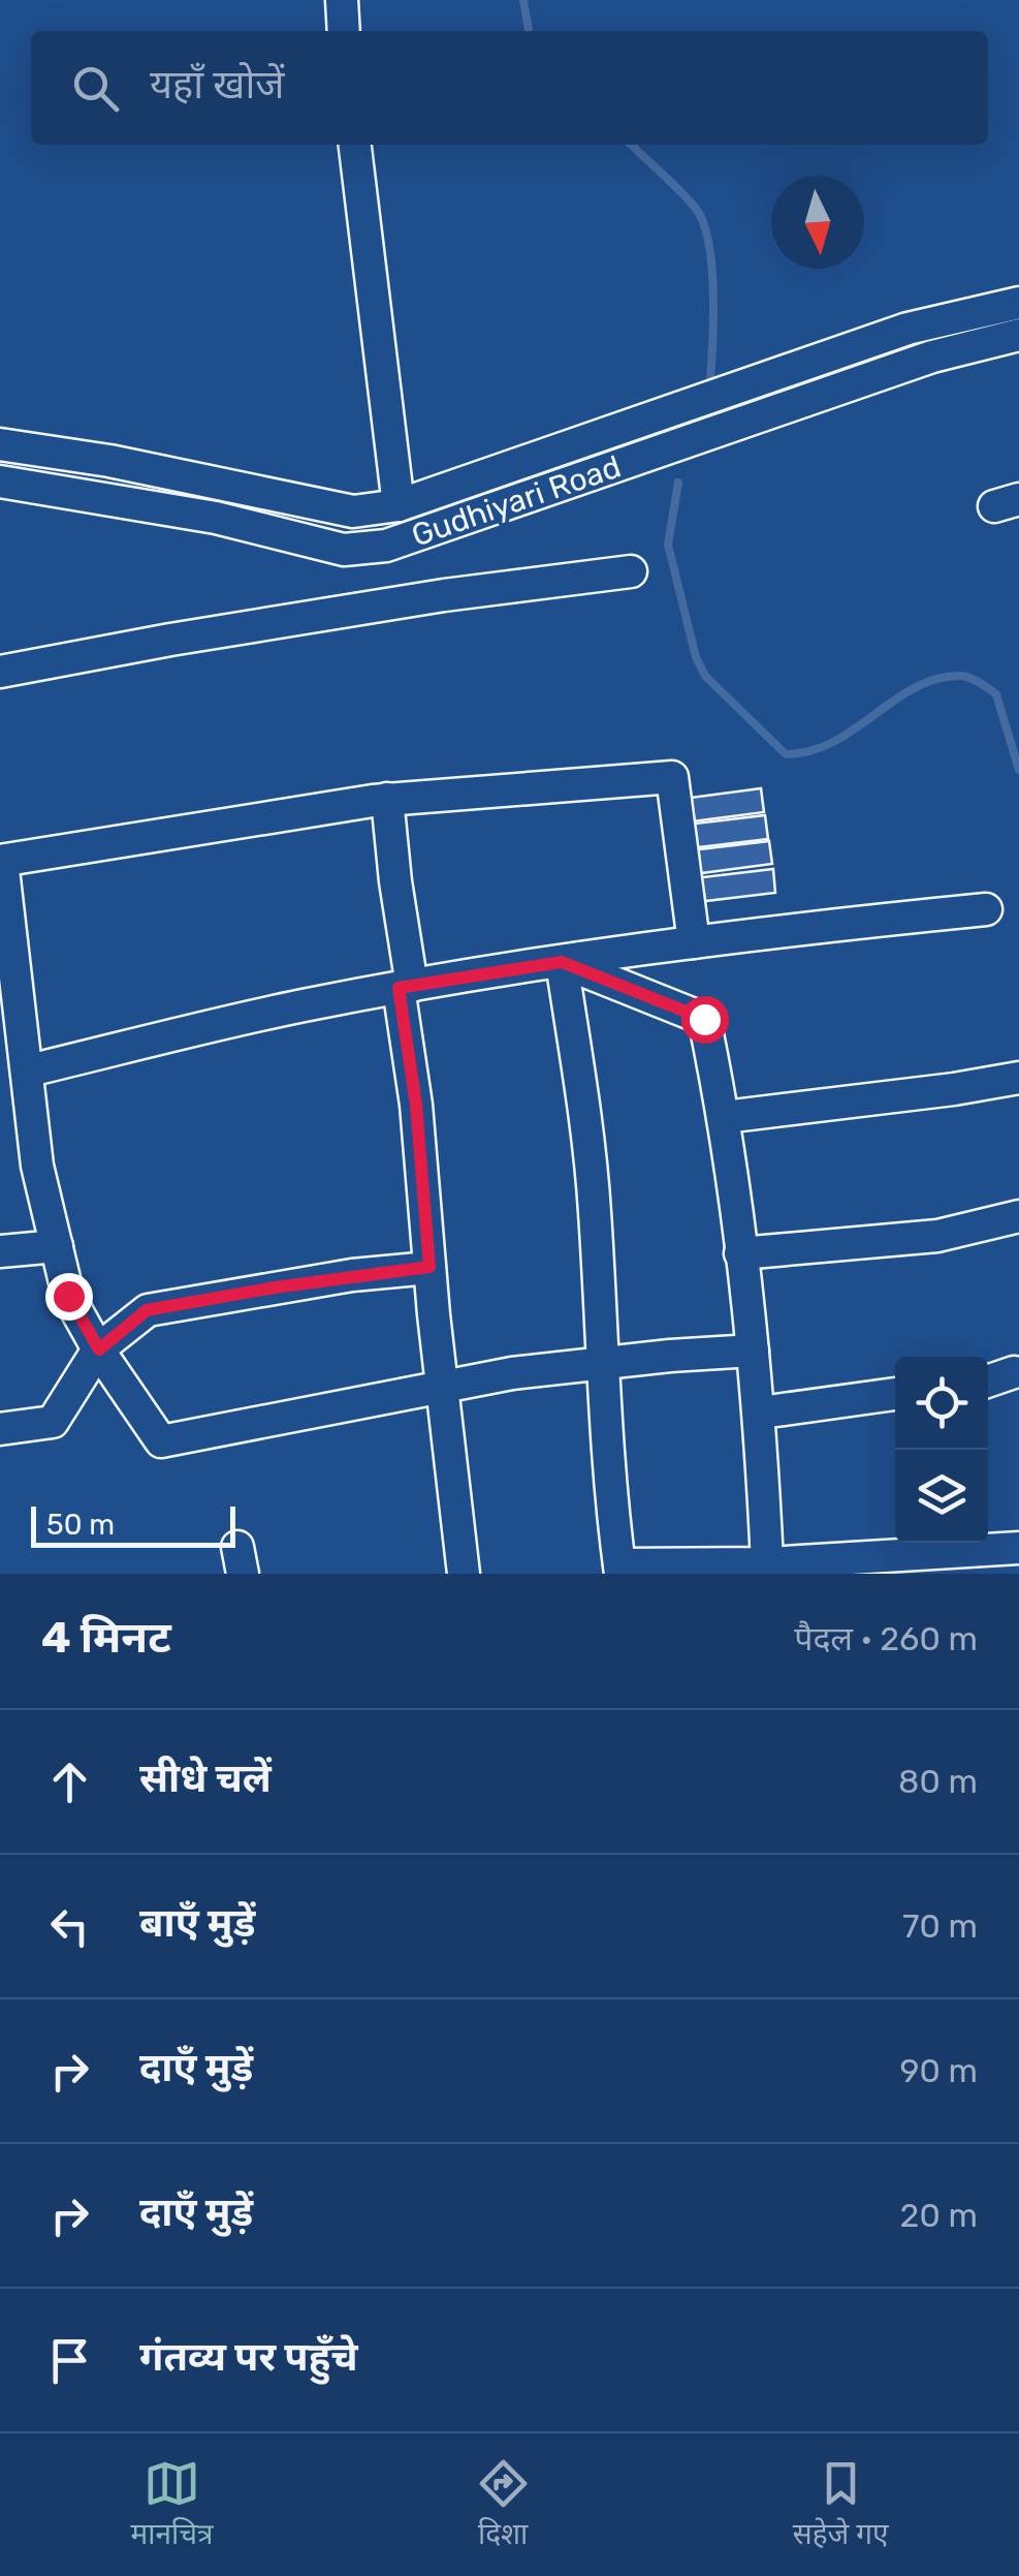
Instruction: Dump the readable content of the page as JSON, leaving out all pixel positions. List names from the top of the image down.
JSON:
{
  "streets": {
    "street": ["Gudhiyari Road"]
  },
  "scale_bar": "50 m",
  "north": "bottom",
  "page": {
    "search": "यहाँ खोजें",
    "scale": "50 m",
    "heading": ["4 मिनट", "पैदल · 260 m"],
    "list": [
      ["सीधे चलें", "80 m"],
      ["बाएँ मुड़ें", "70 m"],
      ["दाएँ मुड़ें", "90 m"],
      ["दाएँ मुड़ें", "20 m"],
      "गंतव्य पर पहुँचे"
    ],
    "nav": ["मानचित्र", "दिशा", "सहेजे गए"]
  }
}
